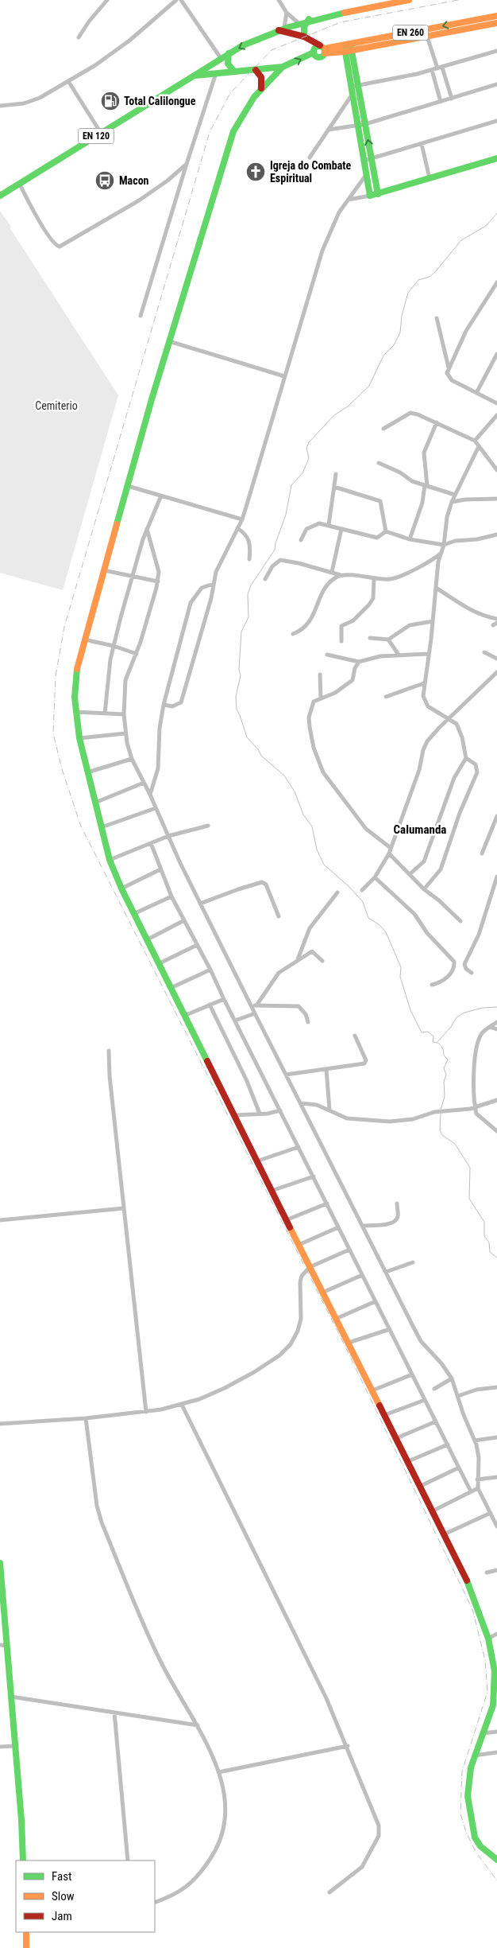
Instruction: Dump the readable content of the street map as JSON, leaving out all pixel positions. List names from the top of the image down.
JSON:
{
  "streets": {
    "street": ["EN 260", "EN 120"]
  },
  "crossings": [
    ["EN 260", "EN 120"]
  ],
  "districts": ["Calumanda"],
  "parks": ["Cemiterio"],
  "places": {
    "fuel station": ["Total Calilongue"],
    "church": ["Igreja do Combate Espiritual"],
    "bus stop": ["Macon"]
  },
  "legend": ["Fast", "Slow", "Jam"]
}
